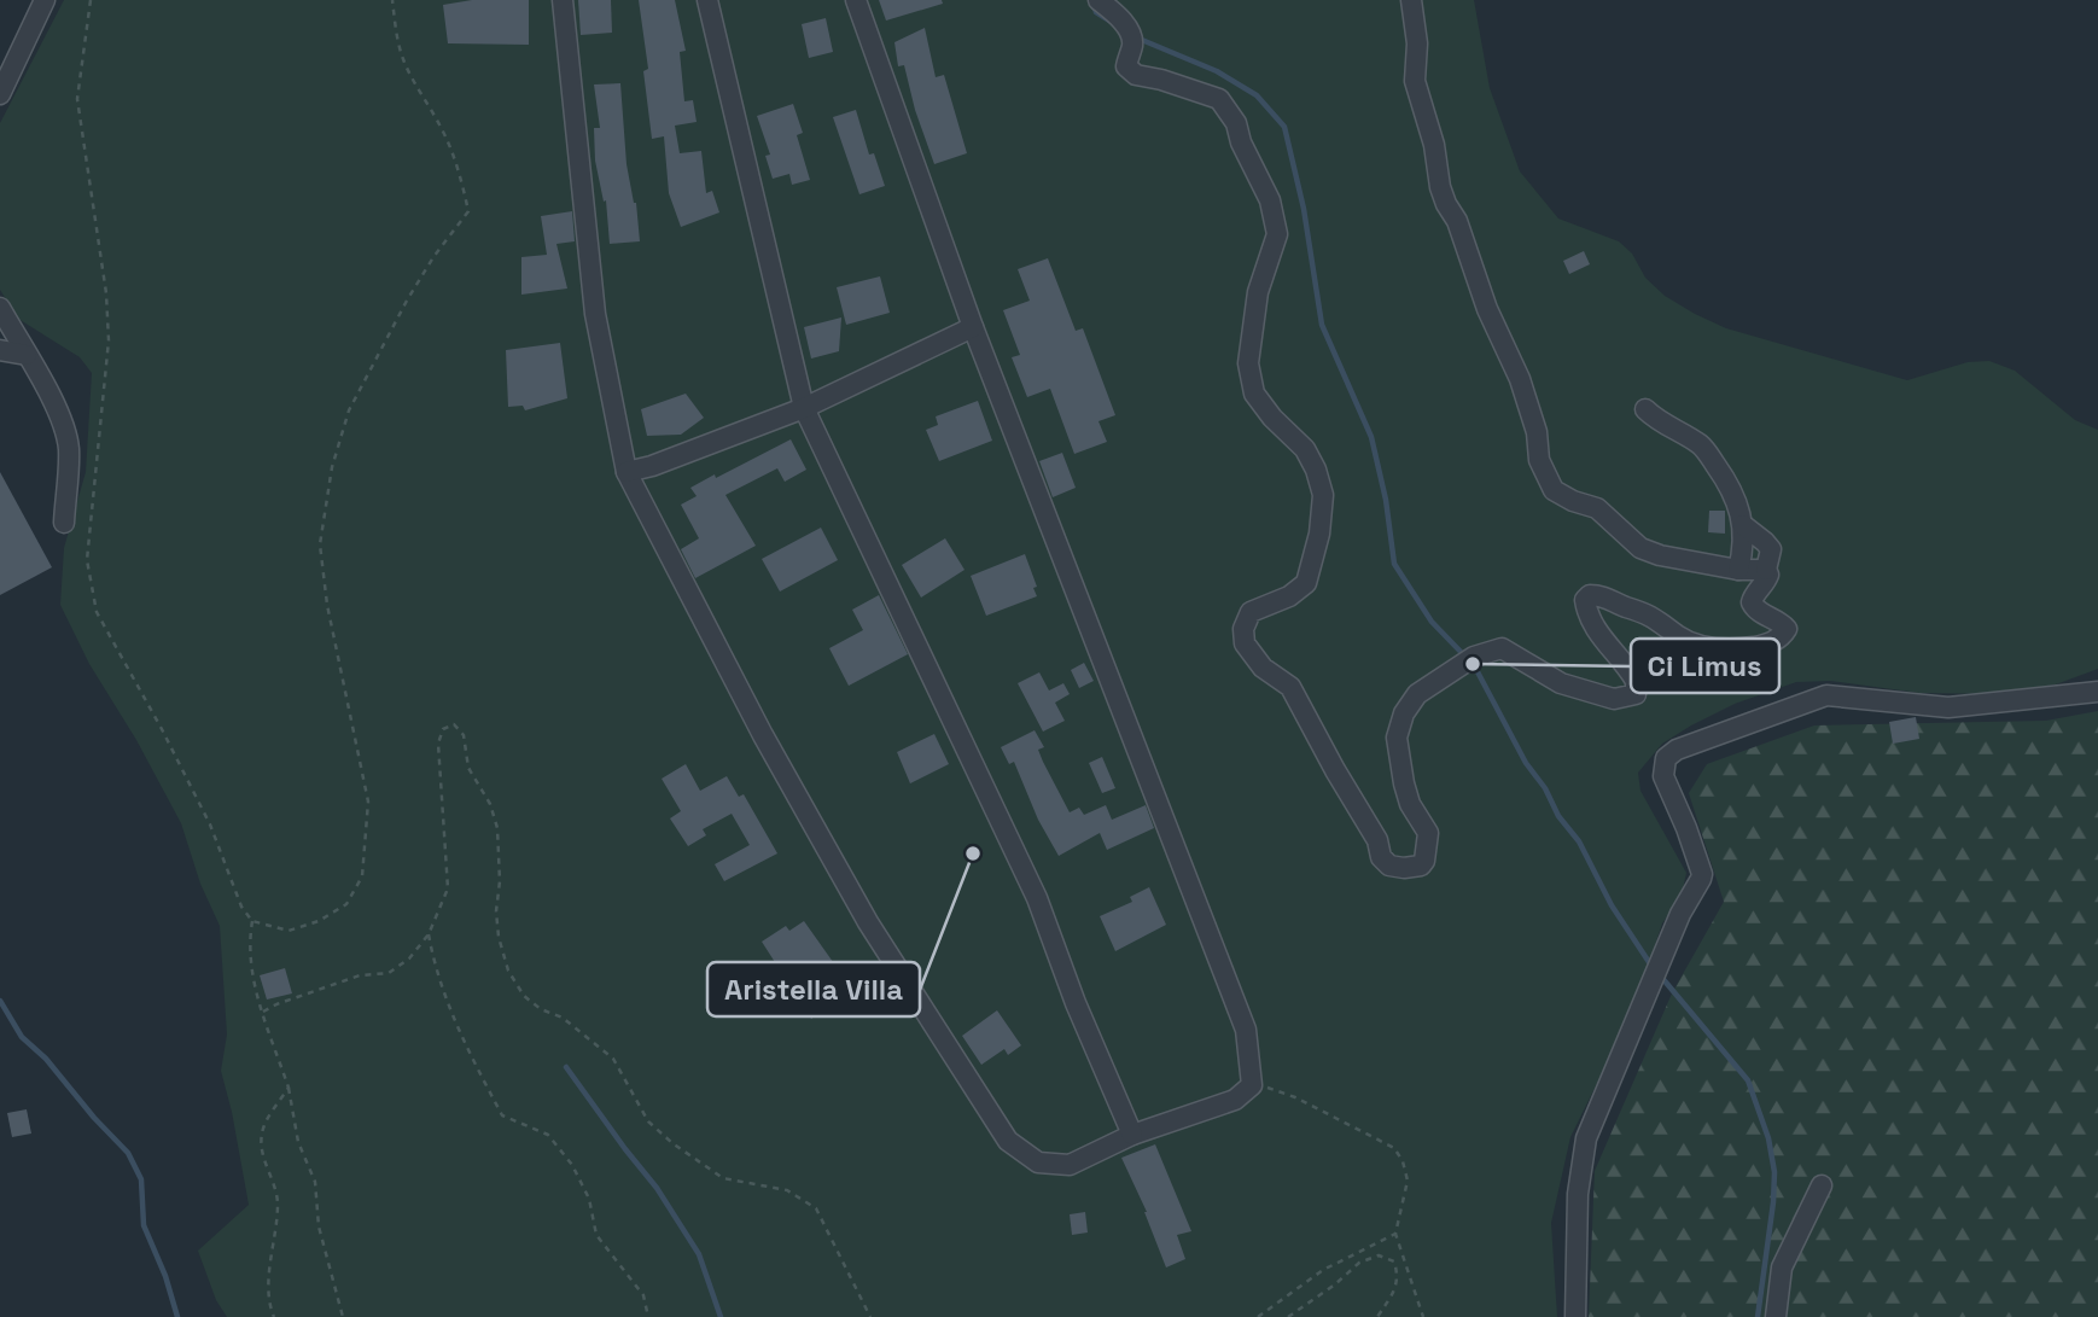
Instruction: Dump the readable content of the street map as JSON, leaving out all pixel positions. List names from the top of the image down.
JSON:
{
  "places": ["Ci Limus", "Aristella Villa"]
}
